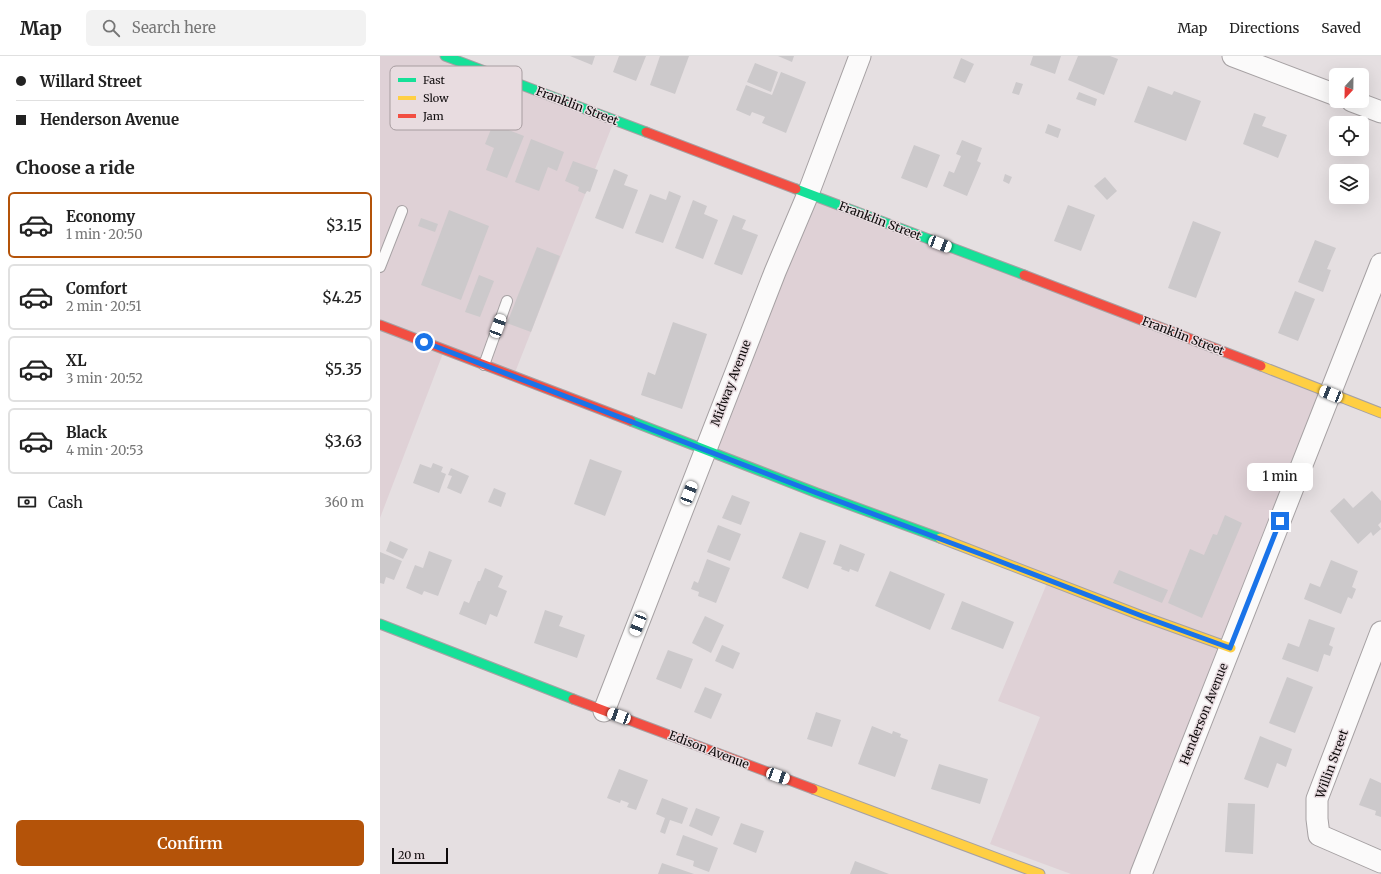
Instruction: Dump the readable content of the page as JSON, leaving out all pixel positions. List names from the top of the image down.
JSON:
{
  "streets": {
    "street": [
      "Franklin Street",
      "Midway Avenue",
      "Henderson Avenue",
      "Edison Avenue",
      "Willin Street"
    ]
  },
  "crossings": [
    ["Franklin Street", "Midway Avenue"],
    ["Franklin Street", "Henderson Avenue"],
    ["Midway Avenue", "Edison Avenue"]
  ],
  "legend": ["Fast", "Slow", "Jam"],
  "scale_bar": "20 m",
  "north": "bottom",
  "page": {
    "header": "Map",
    "search": "Search here",
    "nav": ["Map", "Directions", "Saved"],
    "banner": ["Willard Street", "Henderson Avenue"],
    "heading": "Choose a ride",
    "list": [
      {
        "name": "Economy",
        "note": "1 min · 20:50",
        "value": "$3.15"
      },
      {
        "name": "Comfort",
        "note": "2 min · 20:51",
        "value": "$4.25"
      },
      {
        "name": "XL",
        "note": "3 min · 20:52",
        "value": "$5.35"
      },
      {
        "name": "Black",
        "note": "4 min · 20:53",
        "value": "$3.63"
      }
    ],
    "bubble": "1 min",
    "pay": ["Cash", "360 m"],
    "buttons": "Confirm",
    "scale": "20 m"
  }
}
